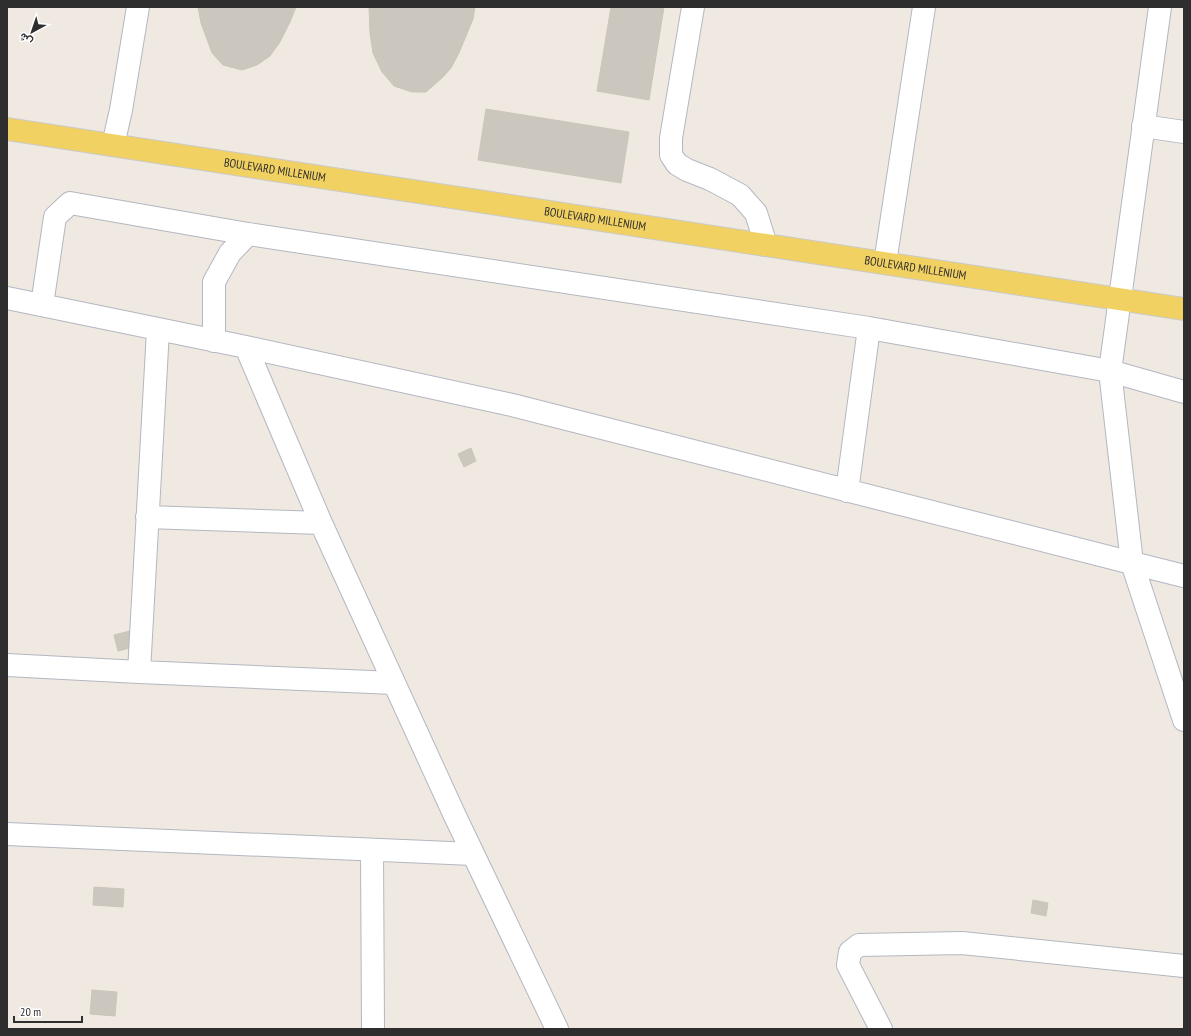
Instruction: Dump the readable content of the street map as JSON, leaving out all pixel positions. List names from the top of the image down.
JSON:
{
  "streets": {
    "main road": ["BOULEVARD MILLENIUM"]
  },
  "scale_bar": "20 m",
  "north": "bottom left"
}
